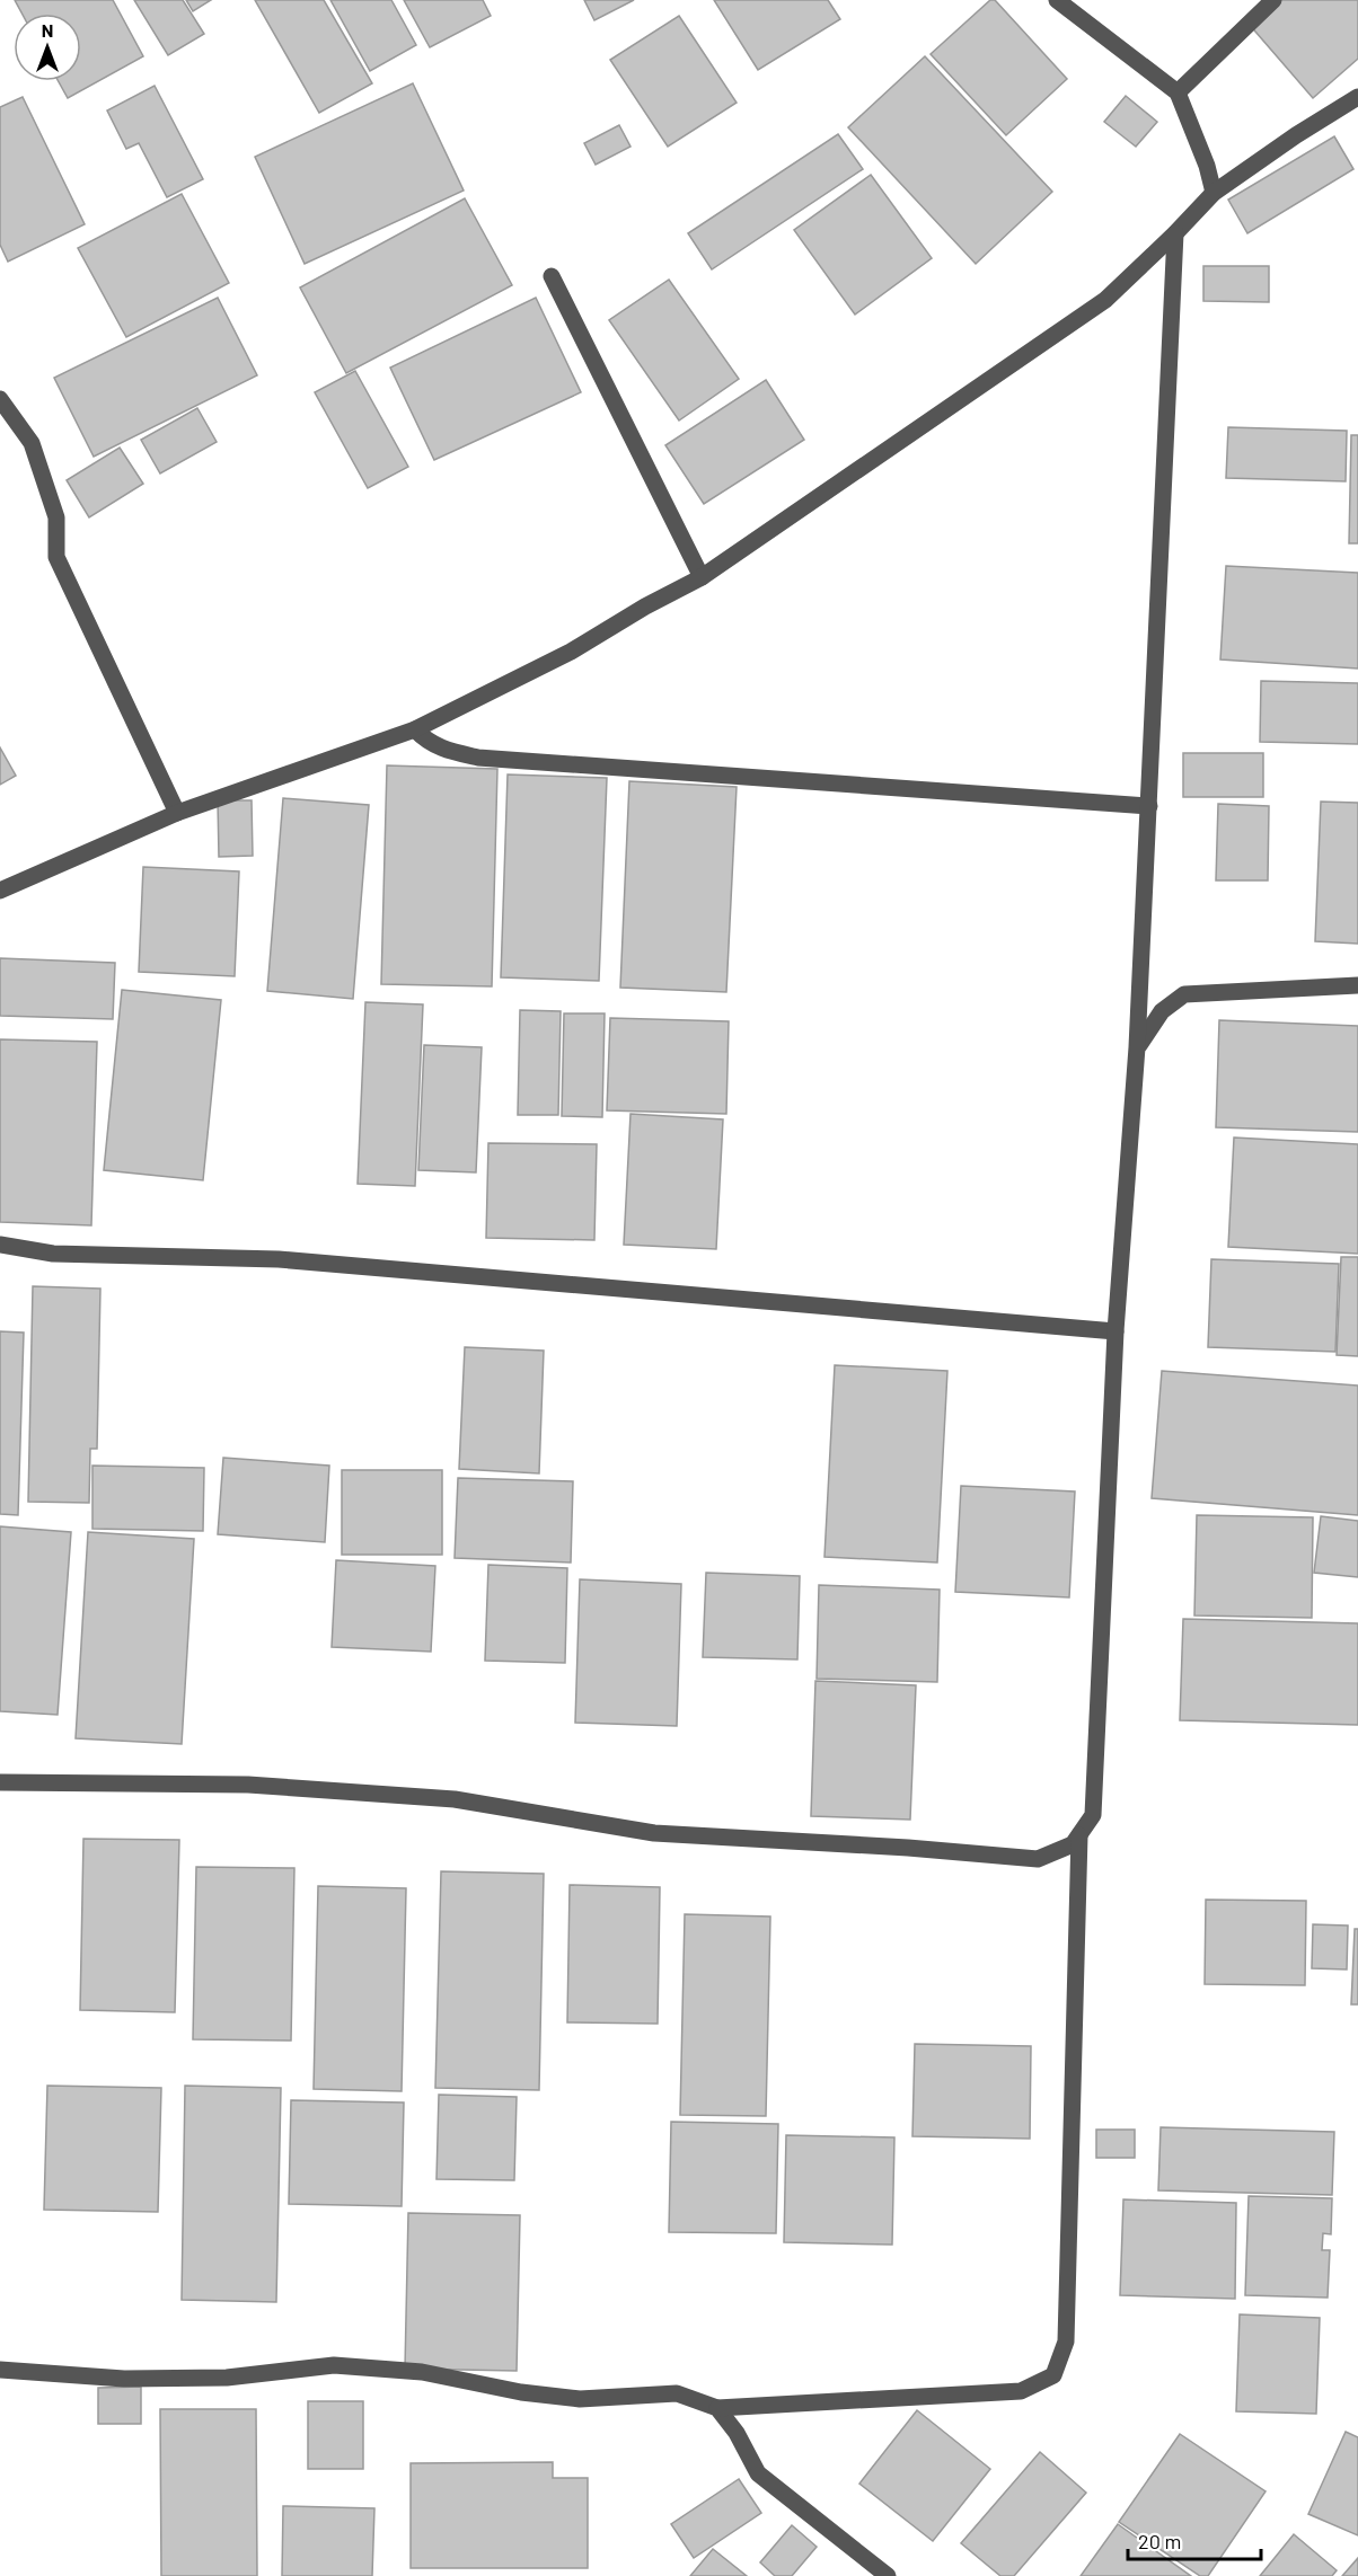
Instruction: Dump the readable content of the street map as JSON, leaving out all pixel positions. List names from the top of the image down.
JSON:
{
  "scale_bar": "20 m",
  "north": "top"
}
